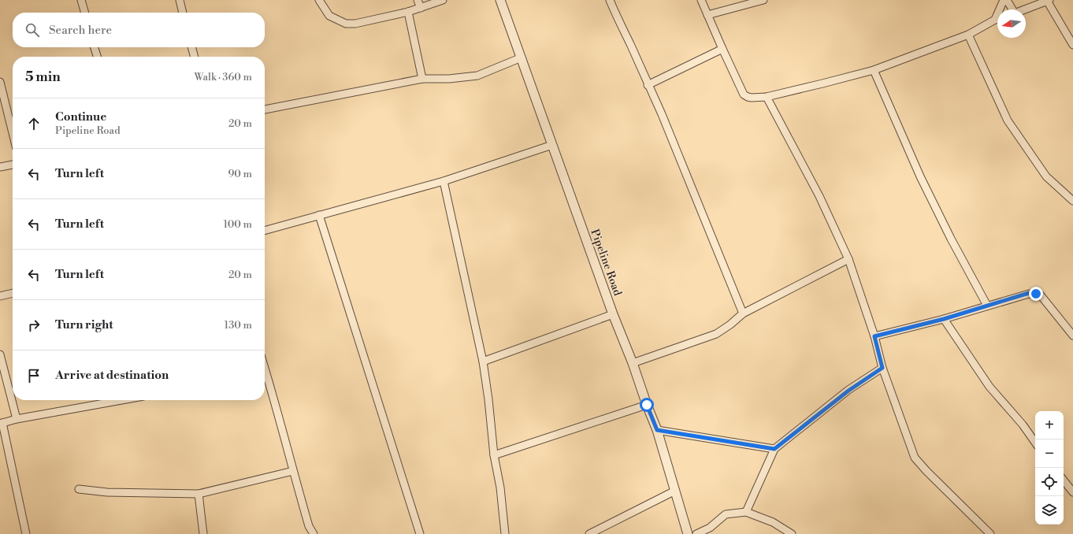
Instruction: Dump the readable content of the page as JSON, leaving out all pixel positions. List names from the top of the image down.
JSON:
{
  "streets": {
    "street": ["Pipeline Road"]
  },
  "north": "left",
  "page": {
    "search": "Search here",
    "heading": ["5 min", "Walk · 360 m"],
    "list": [
      ["Continue", "Pipeline Road", "20 m"],
      ["Turn left", "90 m"],
      ["Turn left", "100 m"],
      ["Turn left", "20 m"],
      ["Turn right", "130 m"],
      "Arrive at destination"
    ],
    "map_buttons": ["+", "−"]
  }
}
